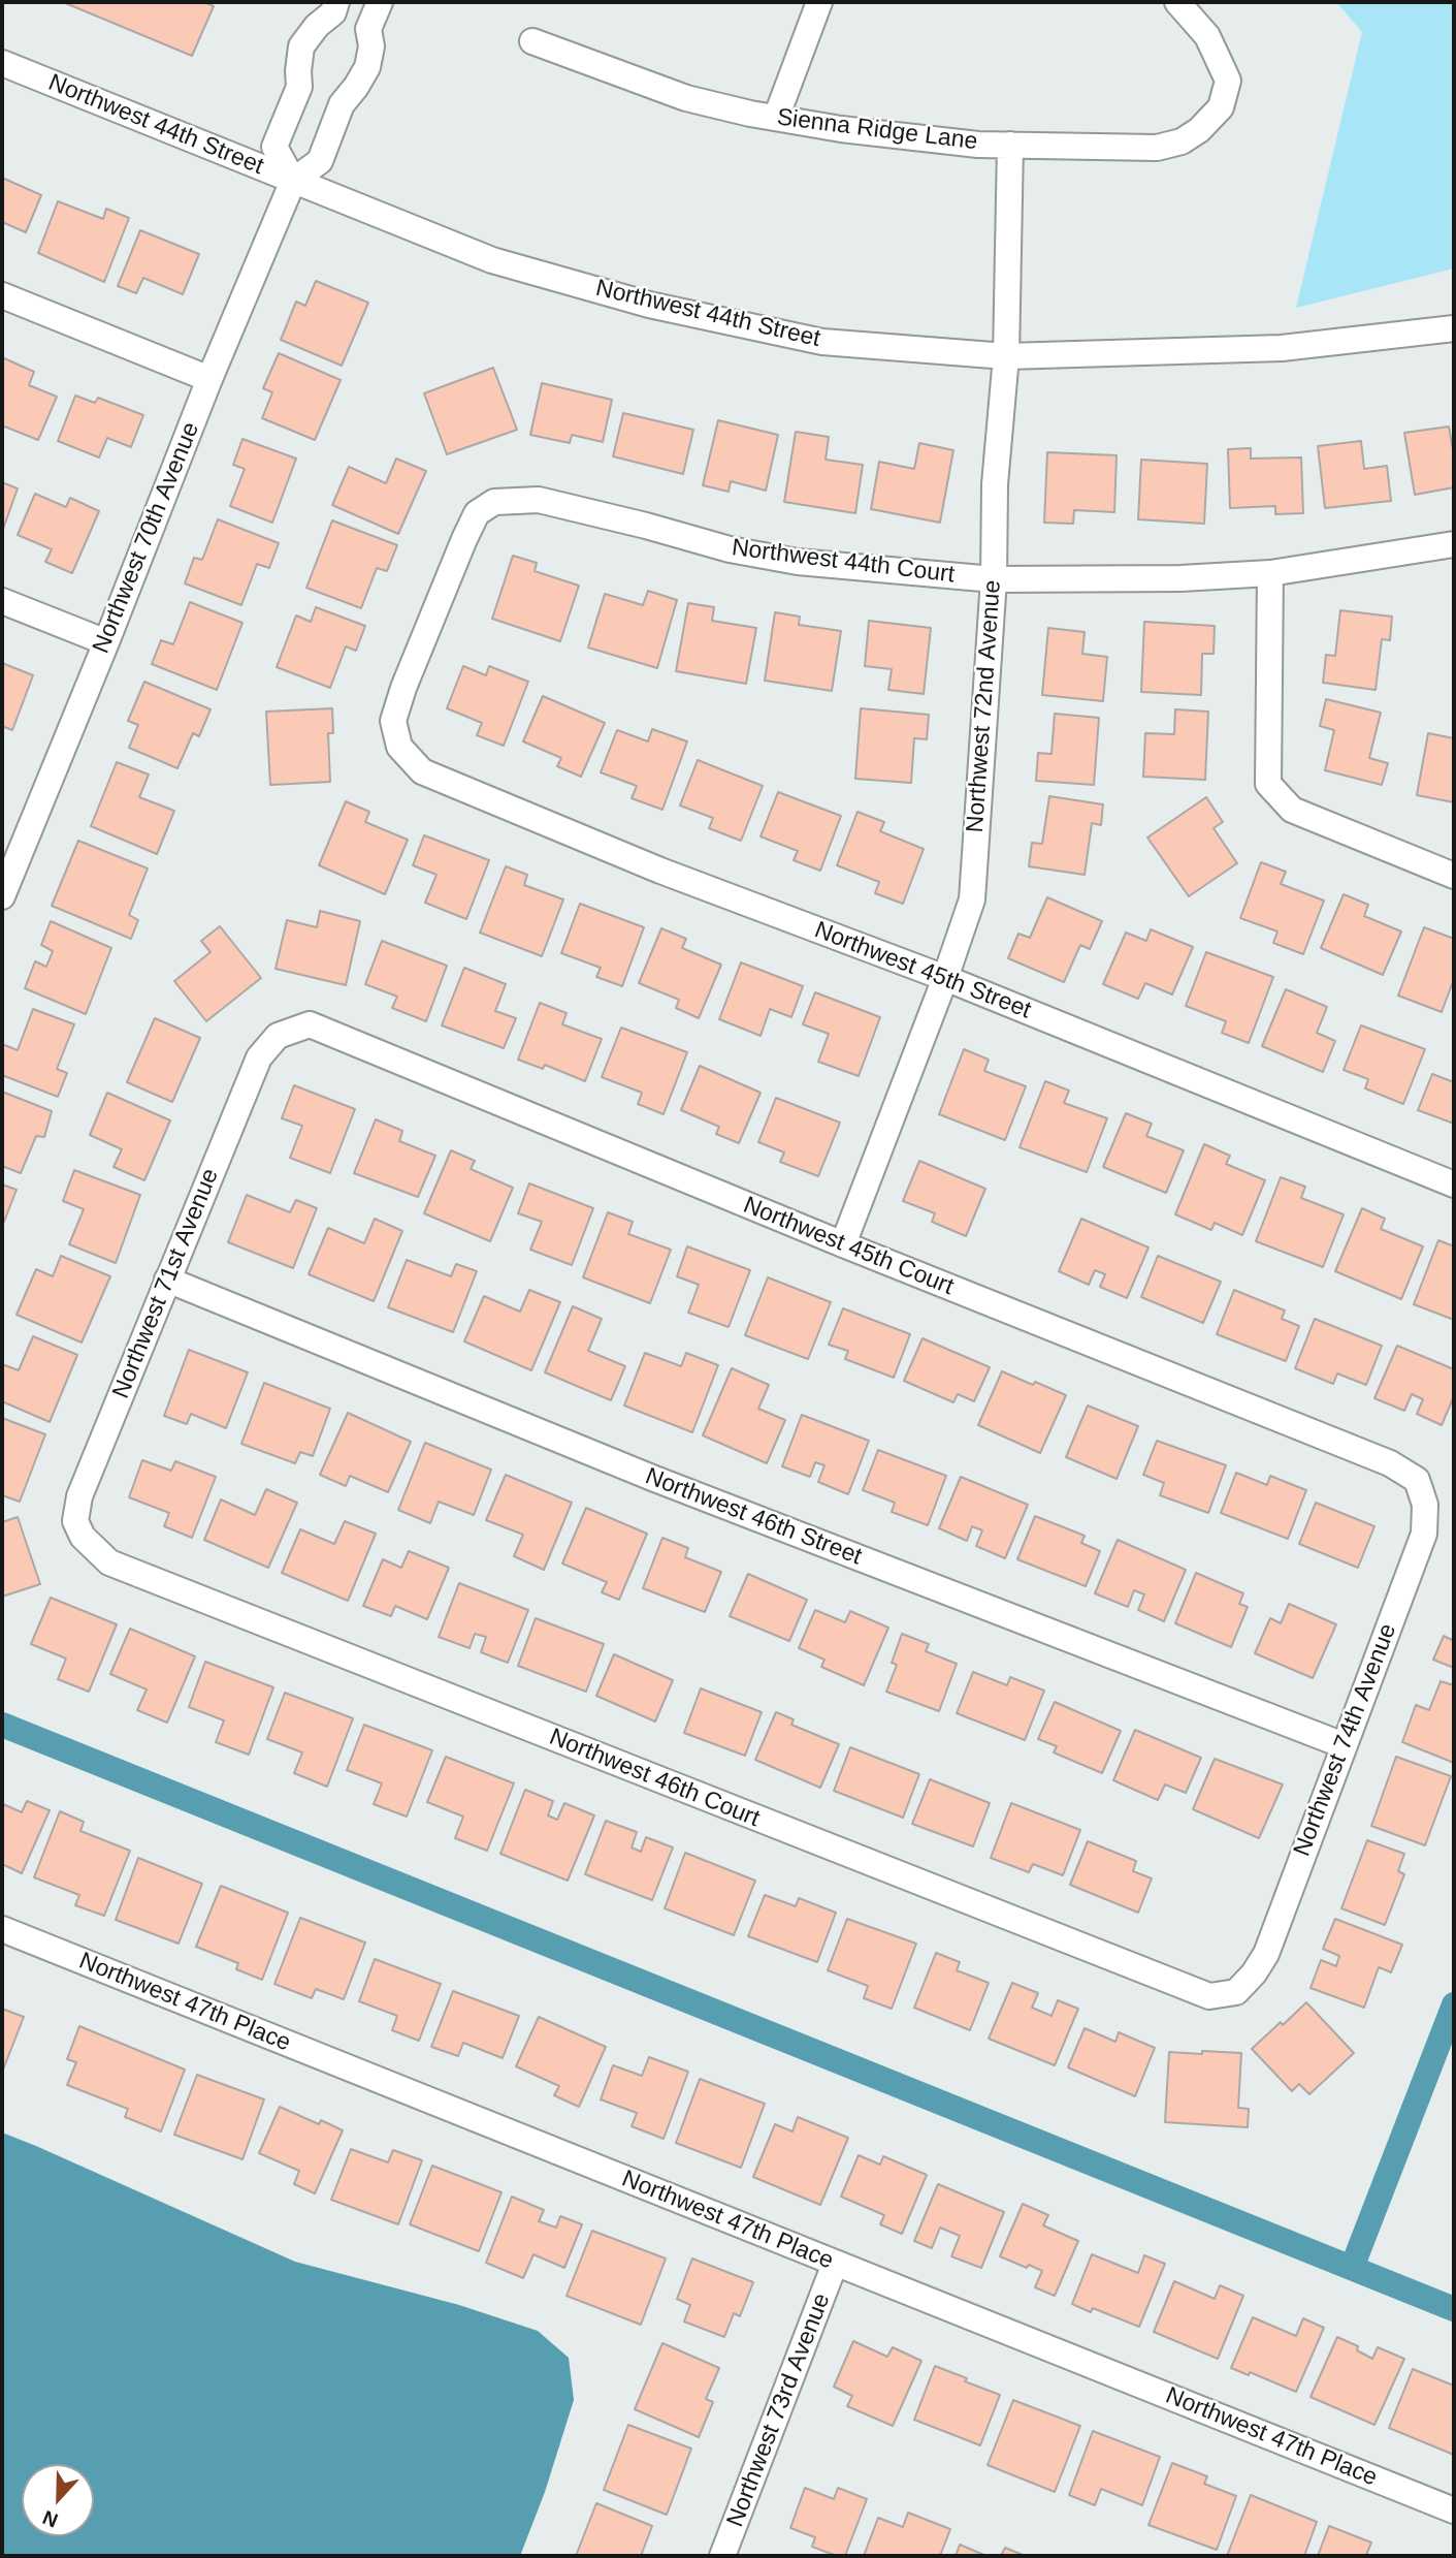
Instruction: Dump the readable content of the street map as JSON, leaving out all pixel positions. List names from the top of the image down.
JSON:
{
  "streets": {
    "street": [
      "Northwest 44th Street",
      "Sienna Ridge Lane",
      "Northwest 70th Avenue",
      "Northwest 44th Court",
      "Northwest 72nd Avenue",
      "Northwest 45th Street",
      "Northwest 45th Court",
      "Northwest 71st Avenue",
      "Northwest 46th Street",
      "Northwest 74th Avenue",
      "Northwest 46th Court",
      "Northwest 47th Place",
      "Northwest 73rd Avenue"
    ]
  },
  "crossings": [
    ["Northwest 44th Street", "Northwest 70th Avenue"],
    ["Northwest 44th Street", "Northwest 72nd Avenue"],
    ["Sienna Ridge Lane", "Northwest 72nd Avenue"],
    ["Northwest 44th Court", "Northwest 72nd Avenue"],
    ["Northwest 44th Court", "Northwest 45th Street"],
    ["Northwest 72nd Avenue", "Northwest 45th Street"],
    ["Northwest 72nd Avenue", "Northwest 45th Court"],
    ["Northwest 45th Court", "Northwest 71st Avenue"],
    ["Northwest 45th Court", "Northwest 74th Avenue"],
    ["Northwest 71st Avenue", "Northwest 46th Street"],
    ["Northwest 71st Avenue", "Northwest 46th Court"],
    ["Northwest 46th Street", "Northwest 74th Avenue"],
    ["Northwest 74th Avenue", "Northwest 46th Court"],
    ["Northwest 47th Place", "Northwest 73rd Avenue"]
  ],
  "north": "bottom"
}
